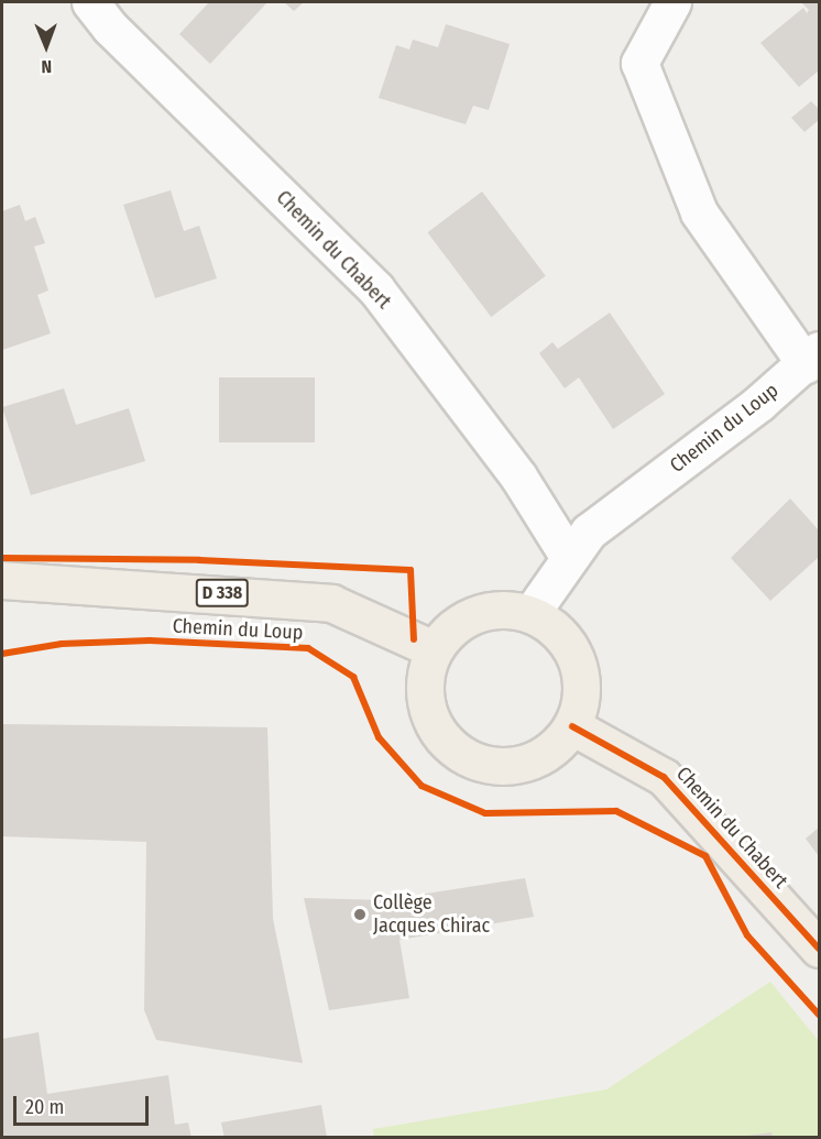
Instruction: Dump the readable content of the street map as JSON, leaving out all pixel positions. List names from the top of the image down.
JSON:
{
  "streets": {
    "main road": ["Chemin du Chabert", "Chemin du Loup", "D 338"]
  },
  "crossings": [
    ["Chemin du Chabert", "Chemin du Loup"]
  ],
  "places": ["Collège Jacques Chirac"],
  "scale_bar": "20 m",
  "north": "bottom"
}
